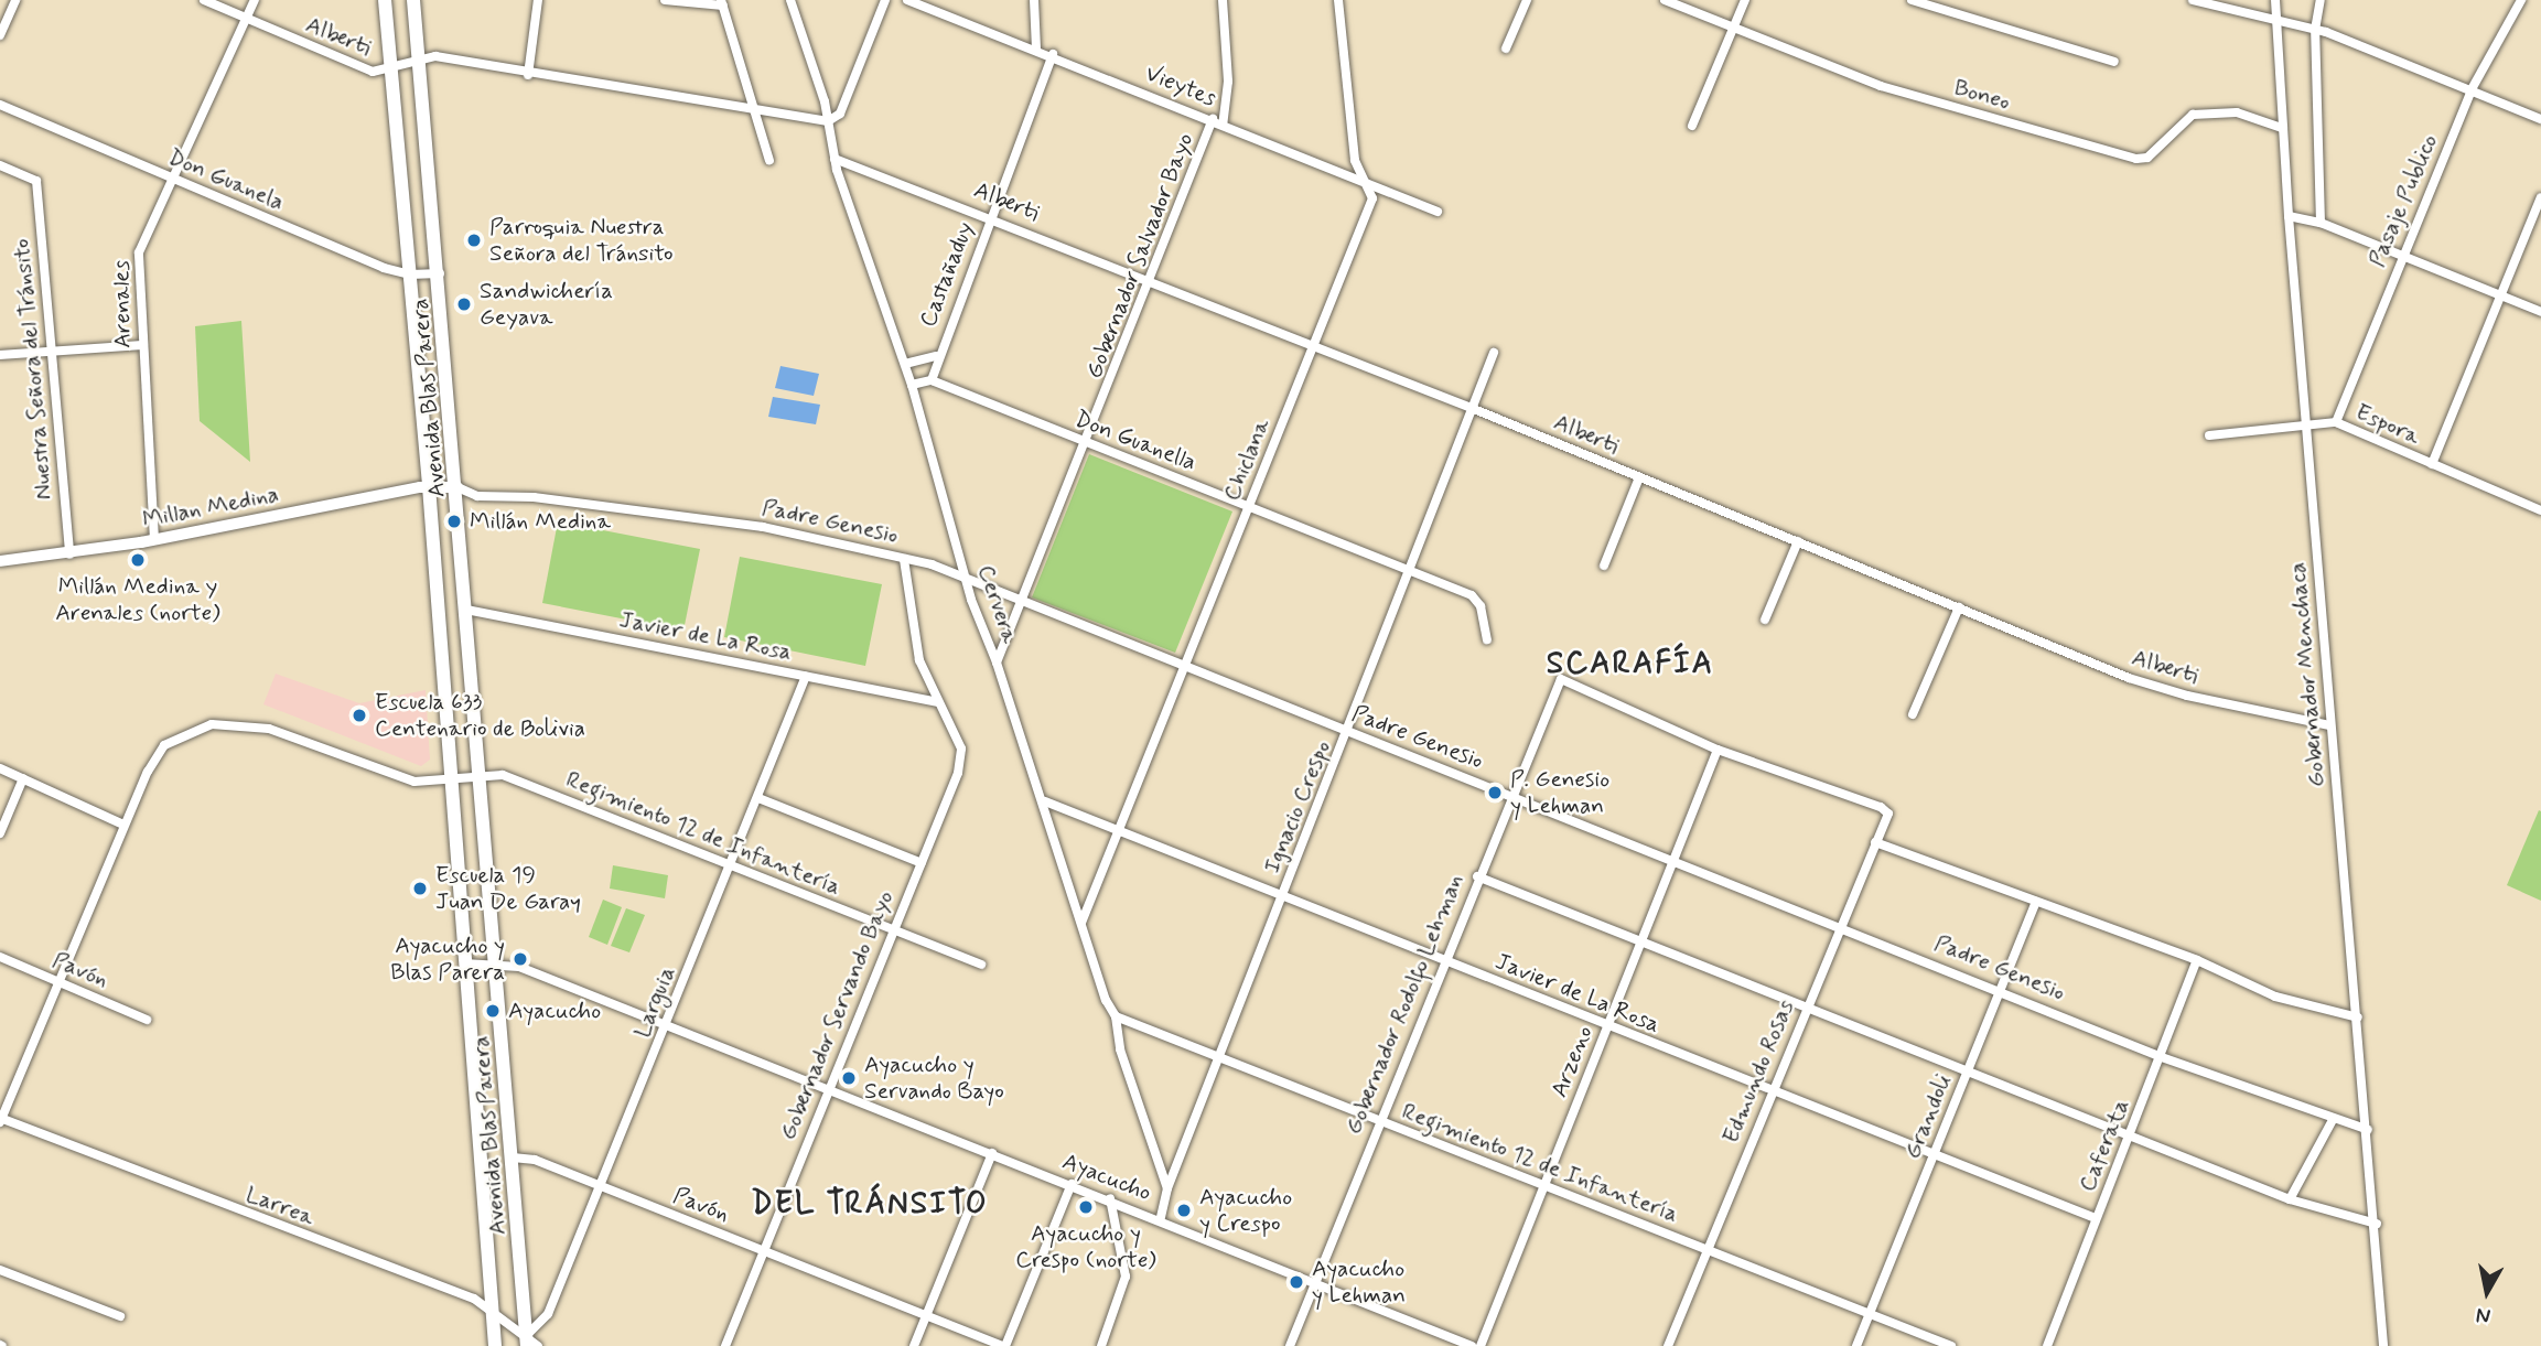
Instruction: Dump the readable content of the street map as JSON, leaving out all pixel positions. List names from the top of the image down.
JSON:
{
  "streets": {
    "main road": ["Avenida Blas Parera"],
    "street": [
      "Alberti",
      "Vieytes",
      "Boneo",
      "Don Guanela",
      "Pasaje Publico",
      "Gobernador Salvador Bayo",
      "Castañaduy",
      "Arenales",
      "Nuestra Señora del Tránsito",
      "Espora",
      "Don Guanella",
      "Chiclana",
      "Millan Medina",
      "Padre Genesio",
      "Cervera",
      "Javier de La Rosa",
      "Gobernador Menchaca",
      "Ignacio Crespo",
      "Regimiento 12 de Infantería",
      "Pavón",
      "Larguia",
      "Gobernador Rodolfo Lehman",
      "Gobernador Servando Bayo",
      "Arzeno",
      "Edmundo Rosas",
      "Grandoli",
      "Caferata",
      "Ayacucho",
      "Larrea"
    ]
  },
  "crossings": [
    ["Alberti", "Gobernador Salvador Bayo"],
    ["Alberti", "Castañaduy"],
    ["Alberti", "Arenales"],
    ["Alberti", "Avenida Blas Parera"],
    ["Alberti", "Chiclana"],
    ["Alberti", "Cervera"],
    ["Alberti", "Gobernador Menchaca"],
    ["Alberti", "Ignacio Crespo"],
    ["Vieytes", "Gobernador Salvador Bayo"],
    ["Vieytes", "Castañaduy"],
    ["Vieytes", "Chiclana"],
    ["Boneo", "Gobernador Menchaca"],
    ["Don Guanela", "Arenales"],
    ["Don Guanela", "Avenida Blas Parera"],
    ["Pasaje Publico", "Espora"],
    ["Gobernador Salvador Bayo", "Don Guanella"],
    ["Gobernador Salvador Bayo", "Padre Genesio"],
    ["Gobernador Salvador Bayo", "Cervera"],
    ["Castañaduy", "Don Guanella"],
    ["Arenales", "Millan Medina"],
    ["Nuestra Señora del Tránsito", "Millan Medina"],
    ["Avenida Blas Parera", "Millan Medina"],
    ["Avenida Blas Parera", "Padre Genesio"],
    ["Avenida Blas Parera", "Javier de La Rosa"],
    ["Avenida Blas Parera", "Regimiento 12 de Infantería"],
    ["Avenida Blas Parera", "Pavón"],
    ["Avenida Blas Parera", "Larguia"],
    ["Avenida Blas Parera", "Ayacucho"],
    ["Avenida Blas Parera", "Larrea"],
    ["Espora", "Gobernador Menchaca"],
    ["Don Guanella", "Chiclana"],
    ["Don Guanella", "Ignacio Crespo"],
    ["Chiclana", "Padre Genesio"],
    ["Chiclana", "Cervera"],
    ["Chiclana", "Javier de La Rosa"],
    ["Millan Medina", "Padre Genesio"],
    ["Padre Genesio", "Cervera"],
    ["Padre Genesio", "Gobernador Menchaca"],
    ["Padre Genesio", "Ignacio Crespo"],
    ["Padre Genesio", "Gobernador Rodolfo Lehman"],
    ["Padre Genesio", "Gobernador Servando Bayo"],
    ["Padre Genesio", "Arzeno"],
    ["Padre Genesio", "Edmundo Rosas"],
    ["Padre Genesio", "Grandoli"],
    ["Padre Genesio", "Caferata"],
    ["Cervera", "Javier de La Rosa"],
    ["Cervera", "Ignacio Crespo"],
    ["Cervera", "Regimiento 12 de Infantería"],
    ["Javier de La Rosa", "Ignacio Crespo"],
    ["Javier de La Rosa", "Larguia"],
    ["Javier de La Rosa", "Gobernador Rodolfo Lehman"],
    ["Javier de La Rosa", "Gobernador Servando Bayo"],
    ["Javier de La Rosa", "Arzeno"],
    ["Javier de La Rosa", "Edmundo Rosas"],
    ["Javier de La Rosa", "Grandoli"],
    ["Javier de La Rosa", "Caferata"],
    ["Ignacio Crespo", "Regimiento 12 de Infantería"],
    ["Regimiento 12 de Infantería", "Pavón"],
    ["Regimiento 12 de Infantería", "Larguia"],
    ["Regimiento 12 de Infantería", "Gobernador Rodolfo Lehman"],
    ["Regimiento 12 de Infantería", "Gobernador Servando Bayo"],
    ["Regimiento 12 de Infantería", "Arzeno"],
    ["Regimiento 12 de Infantería", "Edmundo Rosas"],
    ["Regimiento 12 de Infantería", "Grandoli"],
    ["Regimiento 12 de Infantería", "Larrea"],
    ["Pavón", "Larguia"],
    ["Pavón", "Gobernador Servando Bayo"],
    ["Larguia", "Ayacucho"],
    ["Larguia", "Larrea"],
    ["Gobernador Rodolfo Lehman", "Arzeno"],
    ["Gobernador Rodolfo Lehman", "Edmundo Rosas"],
    ["Gobernador Rodolfo Lehman", "Ayacucho"],
    ["Gobernador Servando Bayo", "Ayacucho"],
    ["Arzeno", "Edmundo Rosas"]
  ],
  "districts": ["SCARAFÍA", "DEL TRÁNSITO"],
  "places": [
    "Parroquia Nuestra Señora del Tránsito",
    "Sandwichería Geyava",
    "Millán Medina",
    "Millán Medina y Arenales (norte)",
    "Escuela 633 Centenario de Bolivia",
    "P. Genesio y Lehman",
    "Escuela 19 Juan De Garay",
    "Ayacucho y Blas Parera",
    "Ayacucho",
    "Ayacucho y Servando Bayo",
    "Ayacucho y Crespo (norte)",
    "Ayacucho y Crespo",
    "Ayacucho y Lehman"
  ],
  "north": "bottom"
}
